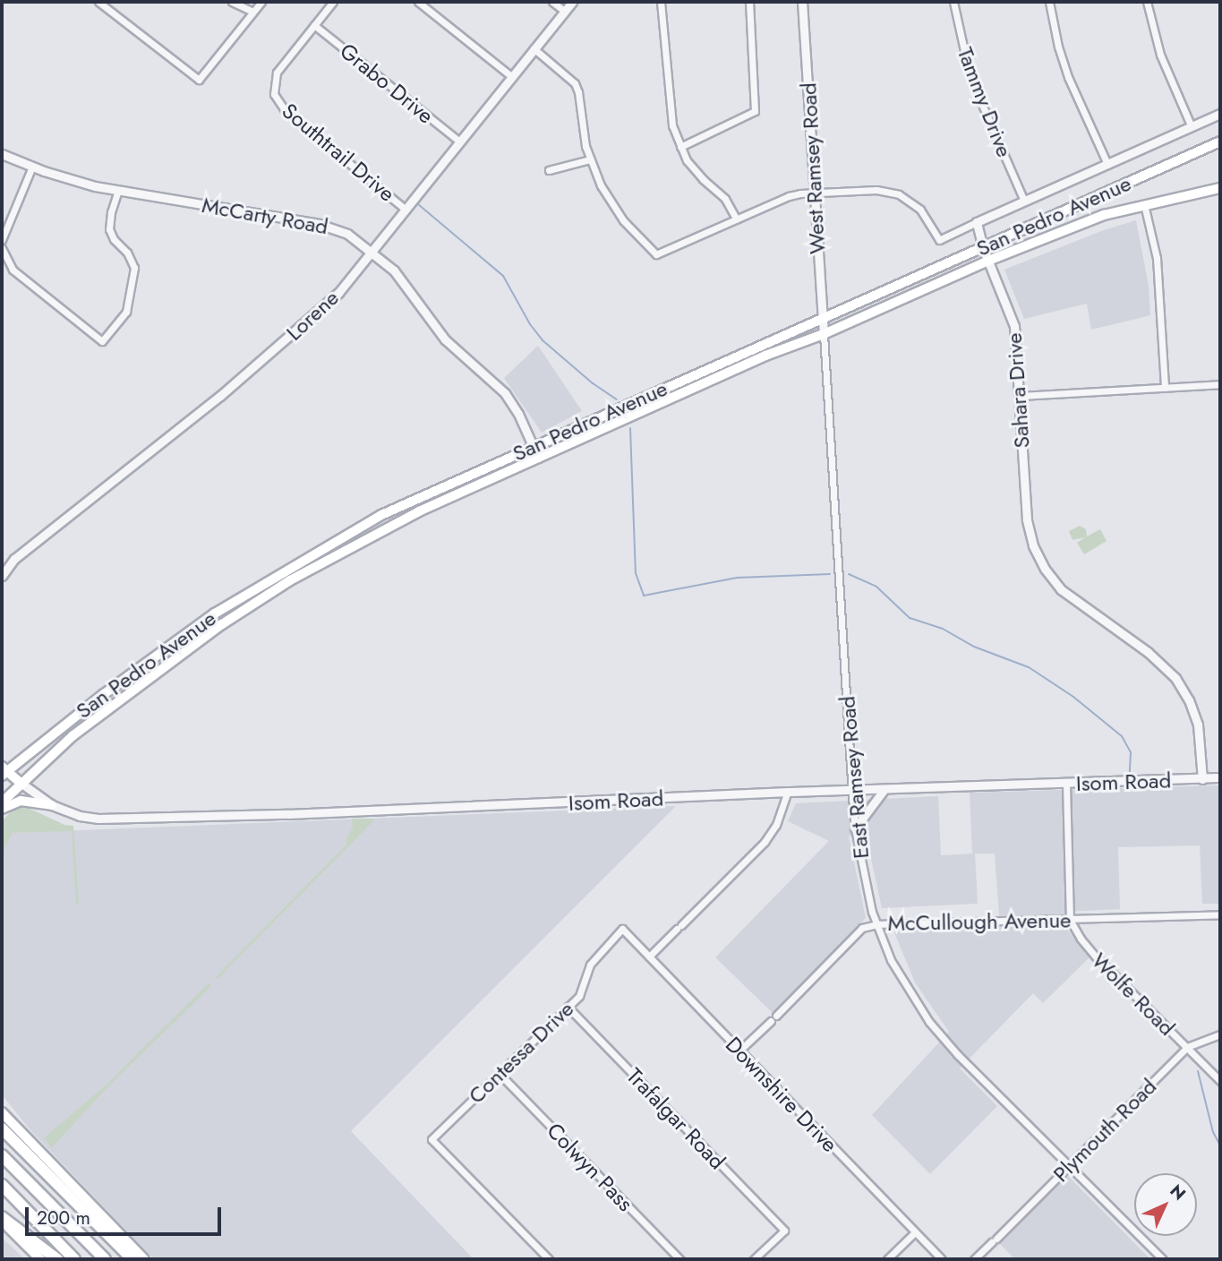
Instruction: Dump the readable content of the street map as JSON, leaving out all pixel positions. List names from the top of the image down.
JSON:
{
  "streets": {
    "main road": ["San Pedro Avenue"],
    "street": [
      "Grabo Drive",
      "Tammy Drive",
      "Southtrail Drive",
      "West Ramsey Road",
      "McCarty Road",
      "Lorene",
      "Sahara Drive",
      "East Ramsey Road",
      "Isom Road",
      "McCullough Avenue",
      "Wolfe Road",
      "Contessa Drive",
      "Downshire Drive",
      "Trafalgar Road",
      "Plymouth Road",
      "Colwyn Pass"
    ]
  },
  "crossings": [
    ["Grabo Drive", "Southtrail Drive"],
    ["Grabo Drive", "Lorene"],
    ["Tammy Drive", "San Pedro Avenue"],
    ["Southtrail Drive", "Lorene"],
    ["West Ramsey Road", "San Pedro Avenue"],
    ["West Ramsey Road", "East Ramsey Road"],
    ["McCarty Road", "San Pedro Avenue"],
    ["McCarty Road", "Lorene"],
    ["San Pedro Avenue", "Sahara Drive"],
    ["San Pedro Avenue", "East Ramsey Road"],
    ["San Pedro Avenue", "Isom Road"],
    ["Sahara Drive", "Isom Road"],
    ["East Ramsey Road", "Isom Road"],
    ["East Ramsey Road", "McCullough Avenue"],
    ["East Ramsey Road", "Plymouth Road"],
    ["McCullough Avenue", "Wolfe Road"],
    ["McCullough Avenue", "Downshire Drive"],
    ["Wolfe Road", "Plymouth Road"],
    ["Contessa Drive", "Downshire Drive"],
    ["Contessa Drive", "Trafalgar Road"],
    ["Contessa Drive", "Colwyn Pass"]
  ],
  "scale_bar": "200 m",
  "north": "top right"
}
